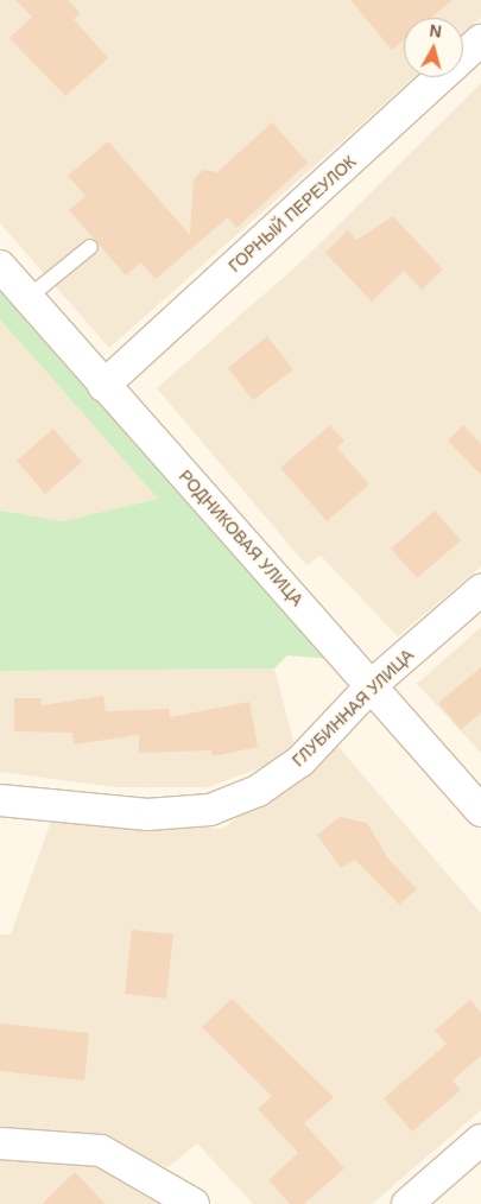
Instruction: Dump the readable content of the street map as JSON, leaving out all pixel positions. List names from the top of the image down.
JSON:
{
  "streets": {
    "street": ["ГОРНЫЙ ПЕРЕУЛОК", "РОДНИКОВАЯ УЛИЦА", "ГЛУБИННАЯ УЛИЦА"]
  },
  "crossings": [
    ["ГОРНЫЙ ПЕРЕУЛОК", "РОДНИКОВАЯ УЛИЦА"],
    ["РОДНИКОВАЯ УЛИЦА", "ГЛУБИННАЯ УЛИЦА"]
  ],
  "north": "top"
}
